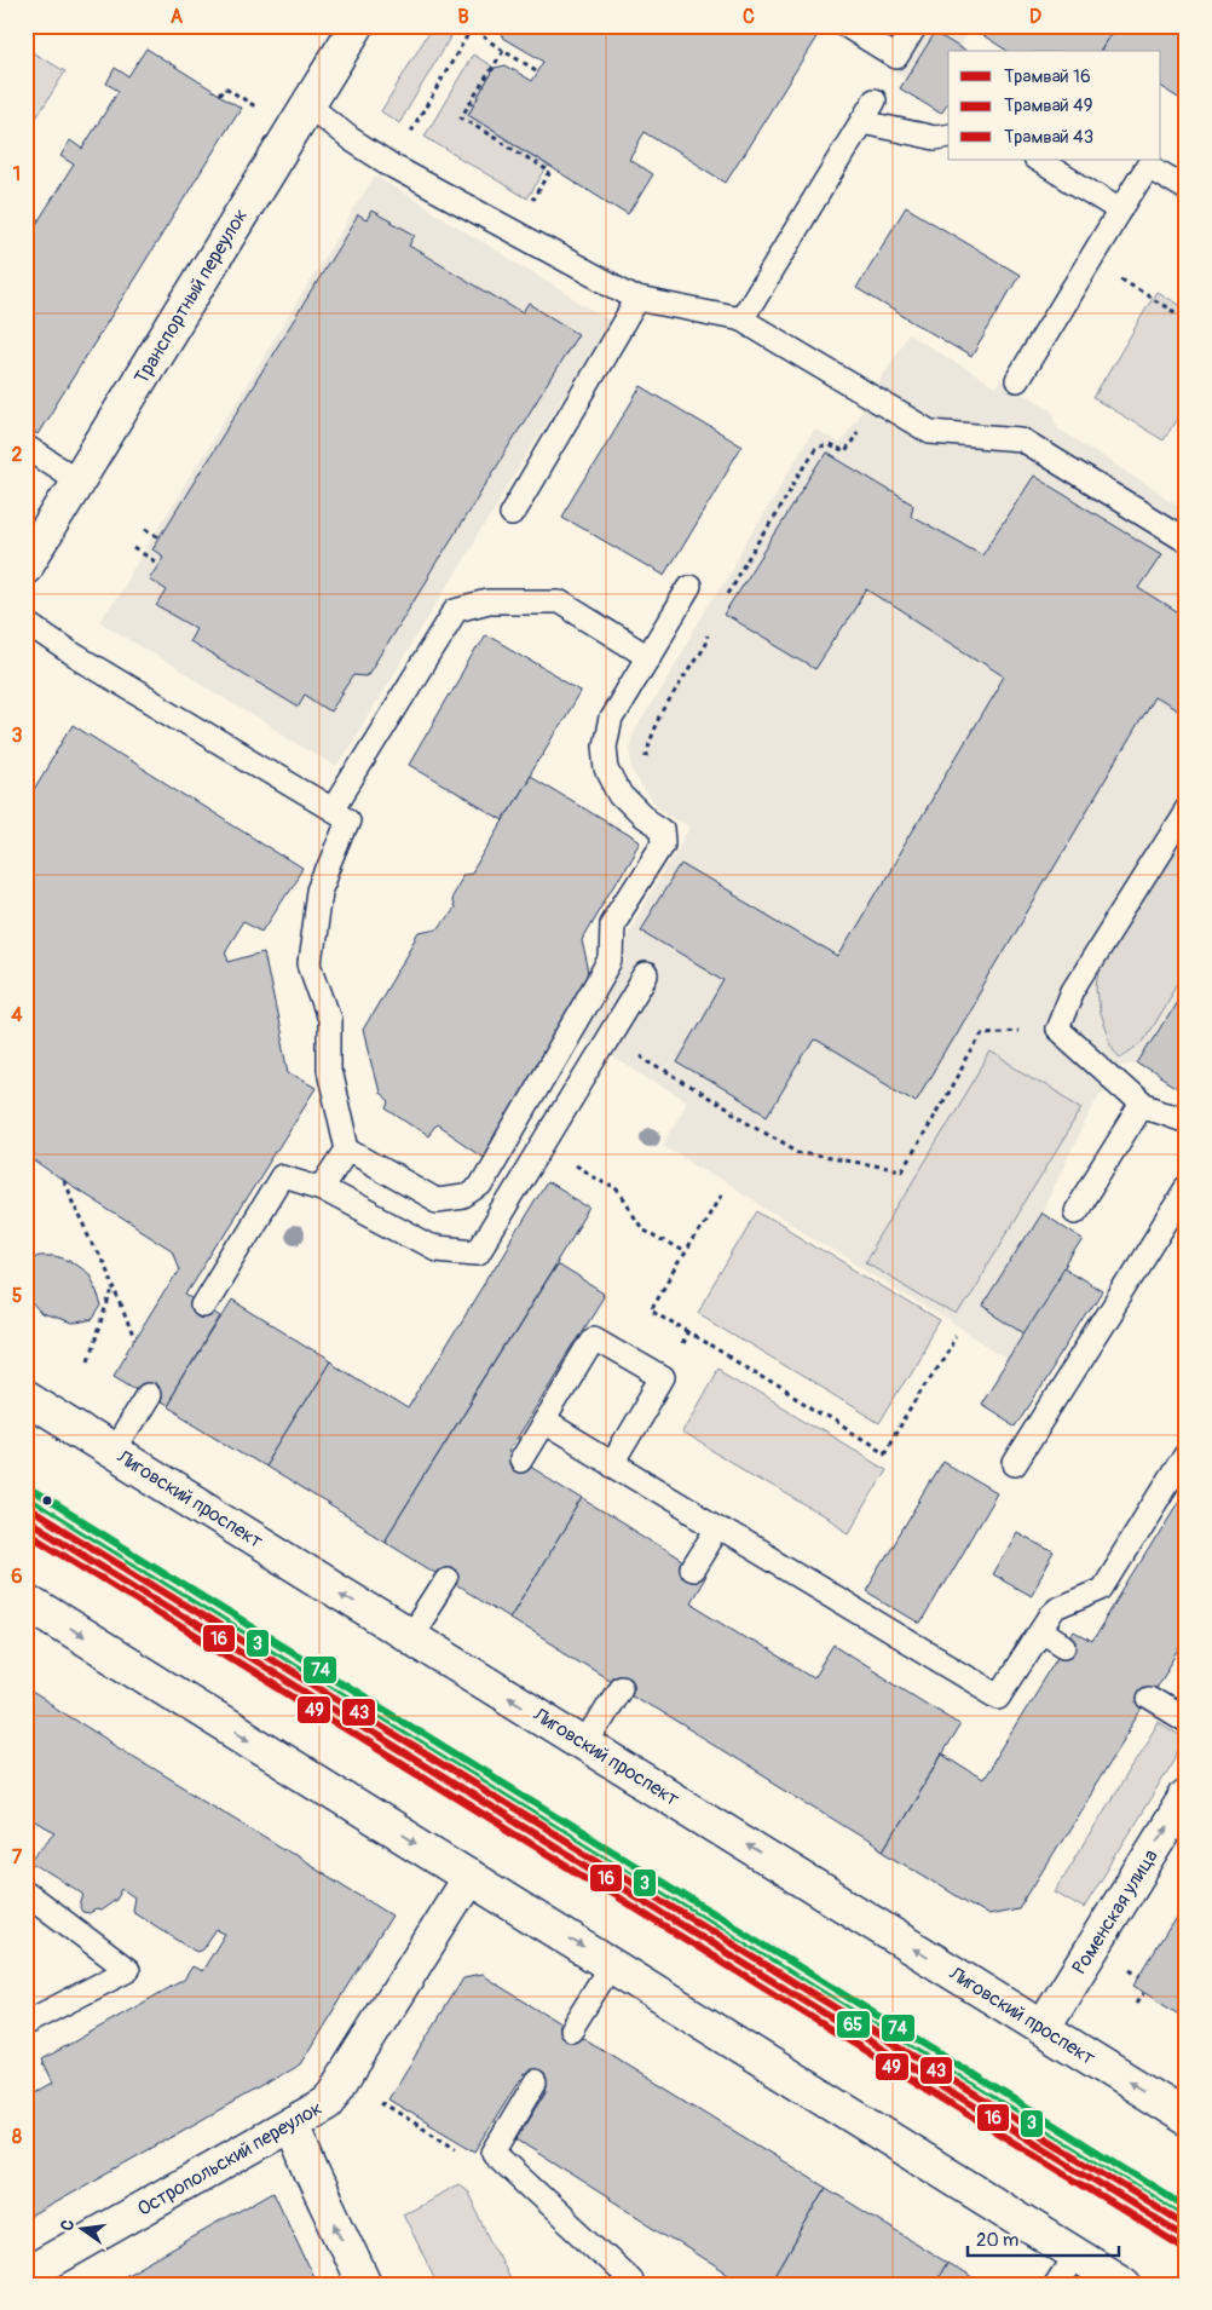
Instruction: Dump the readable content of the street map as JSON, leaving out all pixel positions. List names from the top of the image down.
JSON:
{
  "streets": {
    "main road": [
      "Транспортный переулок",
      "Лиговский проспект",
      "Роменская улица",
      "Остропольский переулок"
    ]
  },
  "crossings": [
    ["Лиговский проспект", "Роменская улица"]
  ],
  "one_way": ["Роменская улица"],
  "lines": [
    "transit line 74",
    "transit line 3",
    "tram line 43",
    "transit line 65",
    "tram line 16",
    "tram line 49"
  ],
  "legend": ["Трамвай 16", "Трамвай 49", "Трамвай 43"],
  "scale_bar": "20 m",
  "north": "left",
  "grid": {
    "columns": [
      "A",
      "B",
      "C",
      "D"
    ],
    "rows": [
      "1",
      "2",
      "3",
      "4",
      "5",
      "6",
      "7",
      "8"
    ]
  }
}
